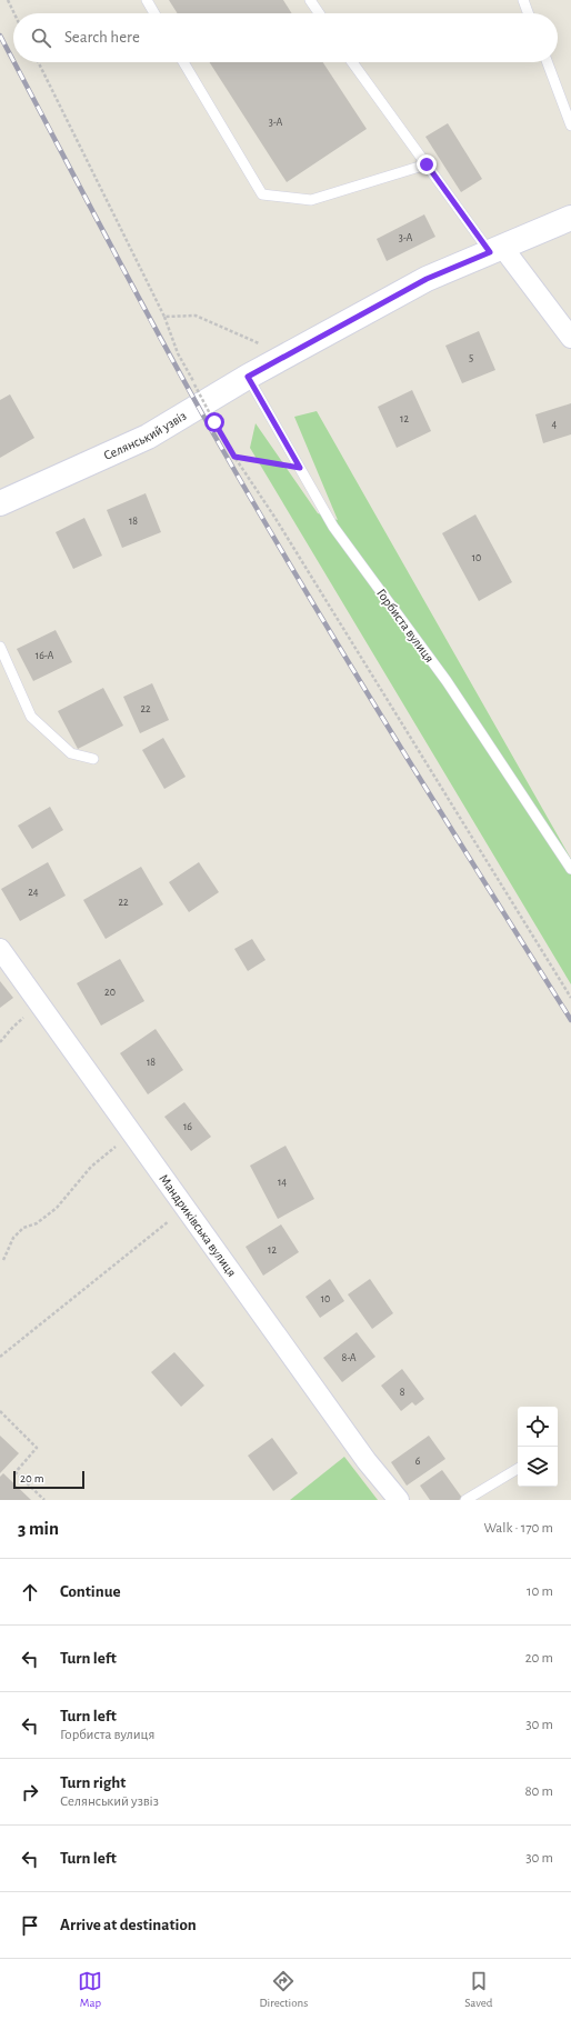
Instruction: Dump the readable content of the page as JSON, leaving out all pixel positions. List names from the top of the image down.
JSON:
{
  "streets": {
    "street": ["Селянський узвіз", "Мандриківська вулиця"],
    "lane": ["Горбиста вулиця"]
  },
  "crossings": [
    ["Селянський узвіз", "Горбиста вулиця"]
  ],
  "house_numbers": [
    "3-А",
    "3-А",
    "5",
    "12",
    "4",
    "18",
    "10",
    "16-А",
    "22",
    "24",
    "22",
    "20",
    "18",
    "16",
    "14",
    "12",
    "10",
    "8-А",
    "8",
    "6"
  ],
  "scale_bar": "20 m",
  "page": {
    "search": "Search here",
    "scale": "20 m",
    "heading": ["3 min", "Walk · 170 m"],
    "list": [
      ["Continue", "10 m"],
      ["Turn left", "20 m"],
      ["Turn left", "Горбиста вулиця", "30 m"],
      ["Turn right", "Селянський узвіз", "80 m"],
      ["Turn left", "30 m"],
      "Arrive at destination"
    ],
    "nav": ["Map", "Directions", "Saved"]
  }
}
